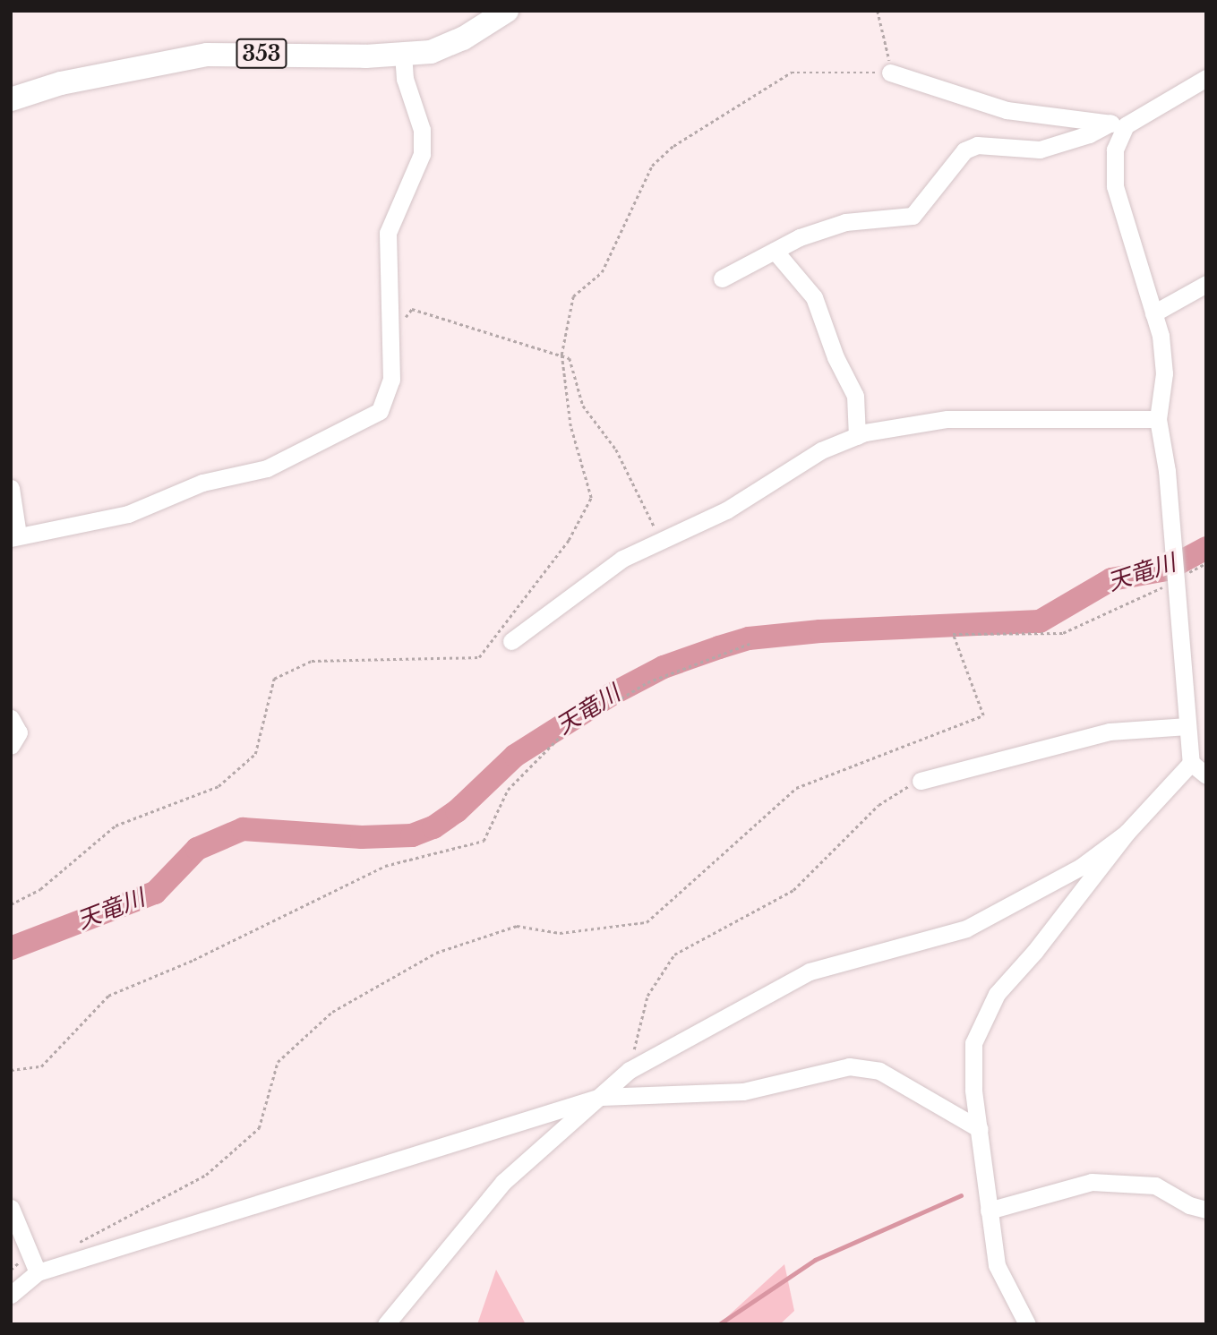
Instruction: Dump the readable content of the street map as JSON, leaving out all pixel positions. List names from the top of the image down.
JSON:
{
  "streets": {
    "highway": ["353"]
  },
  "water": ["天竜川"]
}
